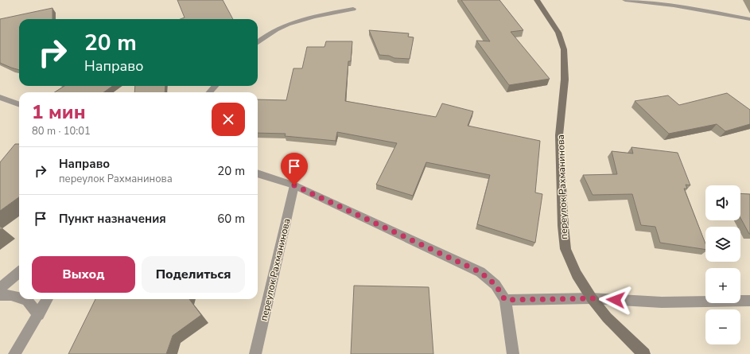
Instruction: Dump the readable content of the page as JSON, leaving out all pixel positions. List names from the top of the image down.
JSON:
{
  "streets": {
    "street": ["переулок Рахманинова"]
  },
  "page": {
    "turn": ["20 m", "Направо"],
    "heading": ["1 мин", "80 m · 10:01"],
    "list": [
      {
        "name": "Направо",
        "note": "переулок Рахманинова",
        "value": "20 m"
      },
      {
        "name": "Пункт назначения",
        "value": "60 m"
      }
    ],
    "map_buttons": ["+", "−"],
    "buttons": ["Выход", "Поделиться"]
  }
}
